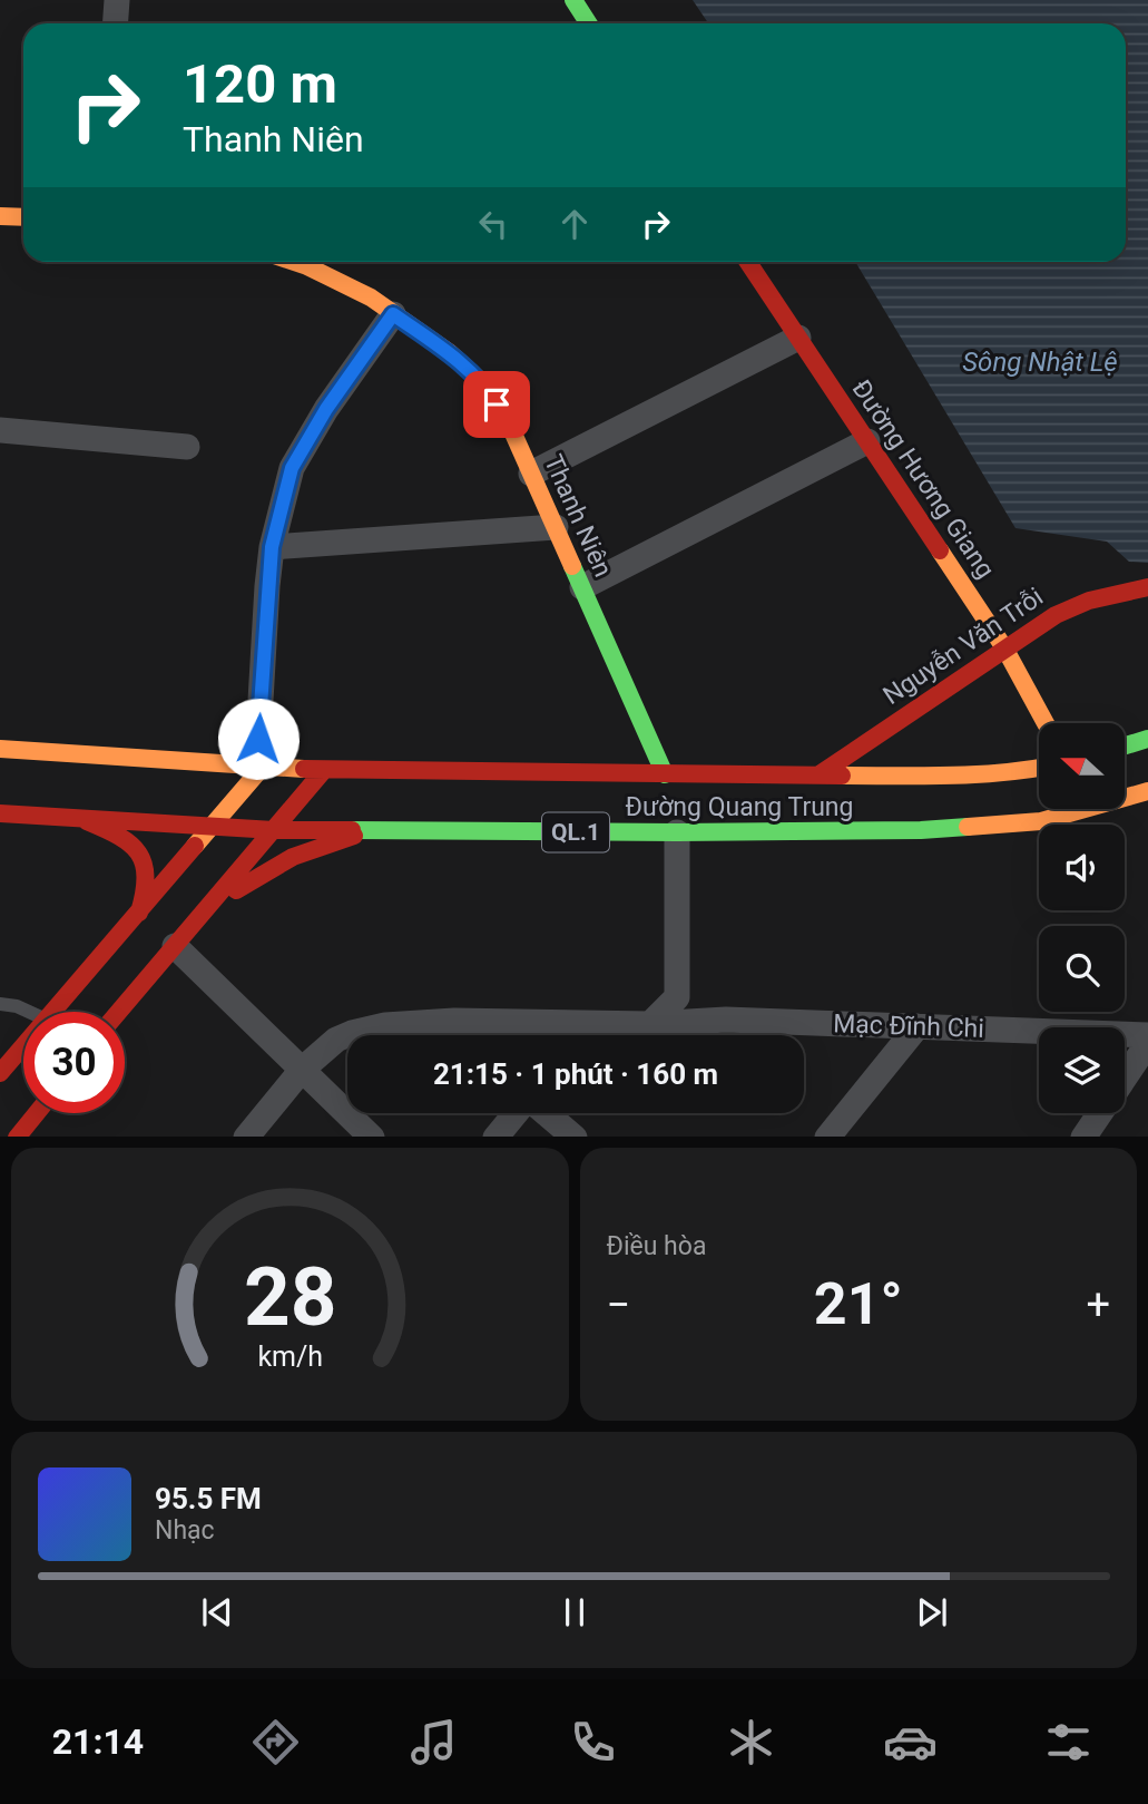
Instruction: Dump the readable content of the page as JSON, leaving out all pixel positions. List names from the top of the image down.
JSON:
{
  "streets": {
    "main road": [
      "Đường Hương Giang",
      "Thanh Niên",
      "Nguyễn Văn Trỗi",
      "Đường Quang Trung",
      "QL.1"
    ],
    "street": ["Mạc Đĩnh Chi"]
  },
  "crossings": [
    ["Đường Hương Giang", "Nguyễn Văn Trỗi"],
    ["Thanh Niên", "Đường Quang Trung"],
    ["Nguyễn Văn Trỗi", "Đường Quang Trung"]
  ],
  "water": ["Sông Nhật Lệ"],
  "north": "left",
  "page": {
    "turn": ["120 m", "Thanh Niên"],
    "limit": "30",
    "trip": "21:15 · 1 phút · 160 m",
    "tile": "Điều hòa",
    "heat": ["−", "21°", "+"],
    "song": ["95.5 FM", "Nhạc"],
    "tabs": "21:14",
    "gauge": ["28", "km/h"]
  }
}
